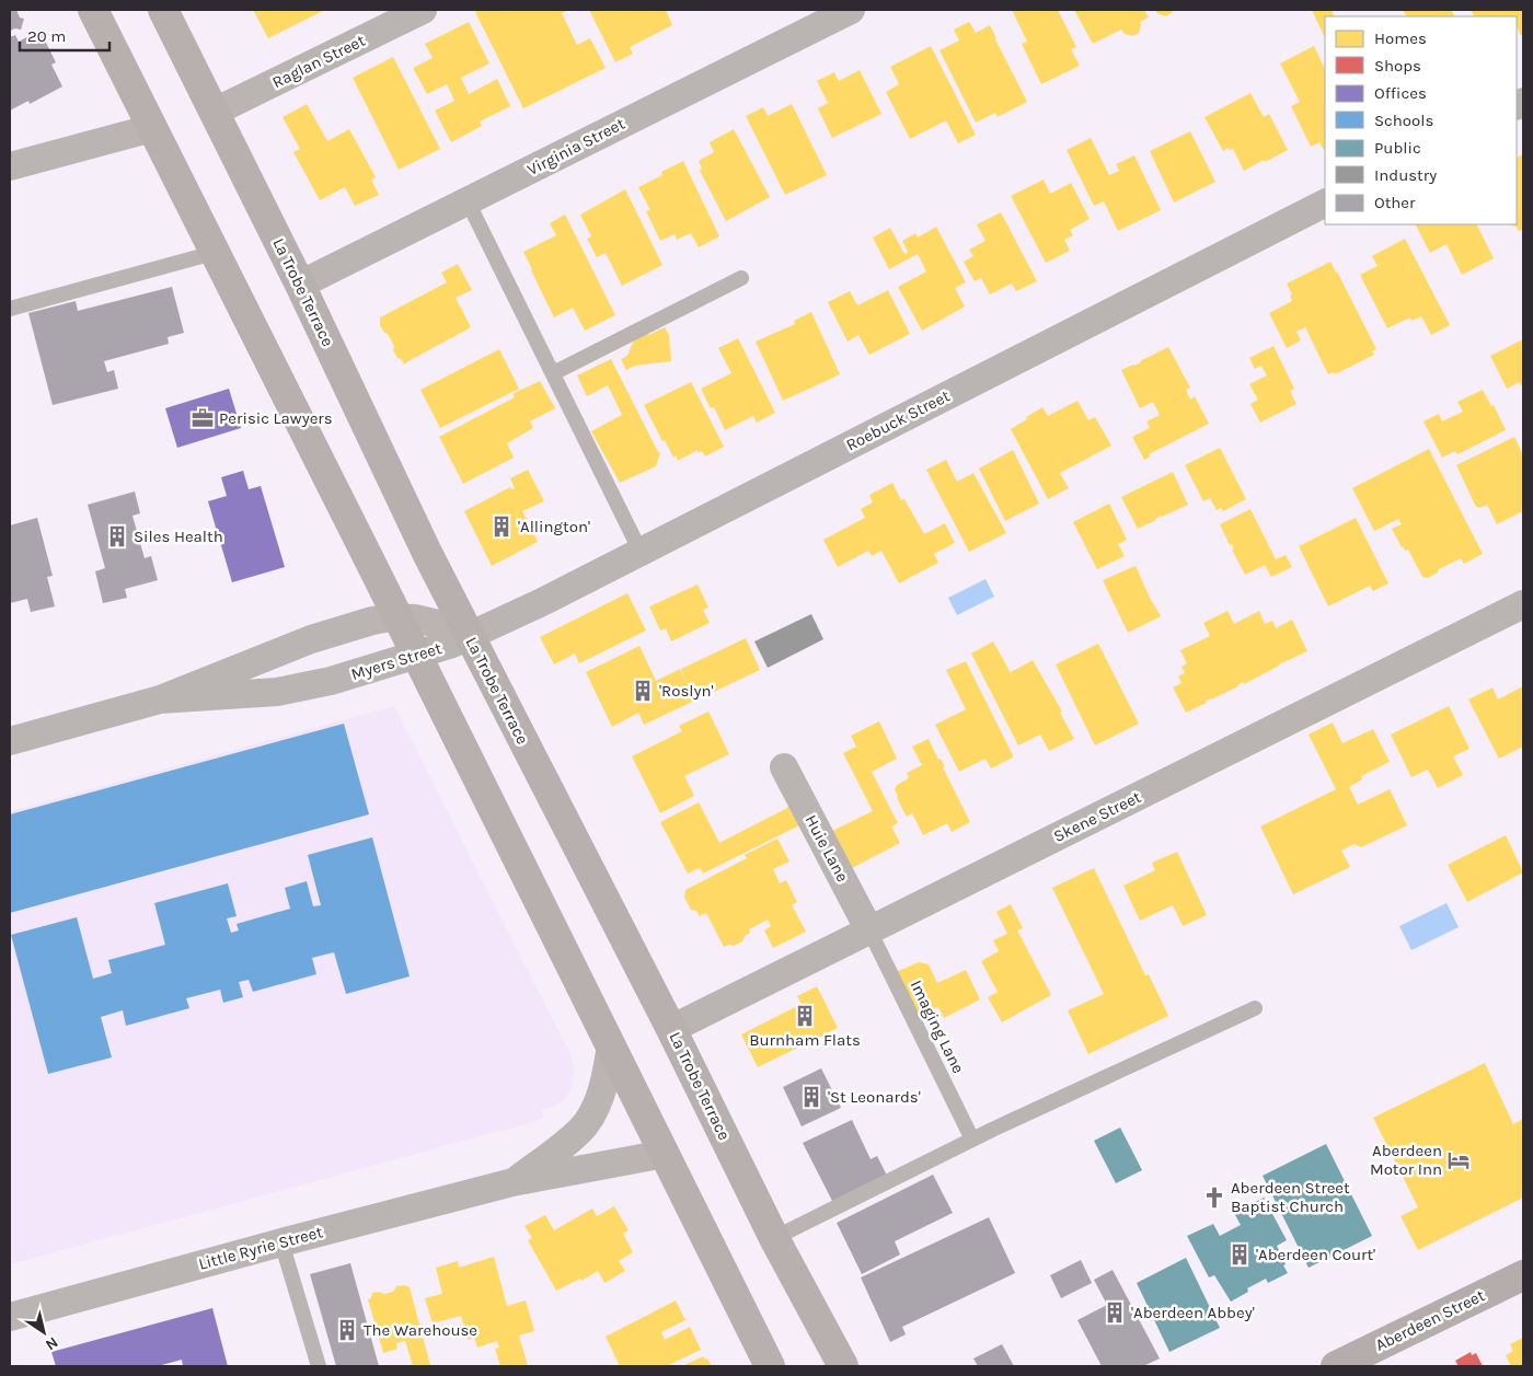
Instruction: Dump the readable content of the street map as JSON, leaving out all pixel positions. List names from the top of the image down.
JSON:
{
  "streets": {
    "highway": ["La Trobe Terrace"],
    "main road": ["Aberdeen Street"],
    "street": [
      "Raglan Street",
      "Virginia Street",
      "Roebuck Street",
      "Myers Street",
      "Skene Street",
      "Huie Lane",
      "Little Ryrie Street"
    ],
    "lane": ["Imaging Lane"]
  },
  "crossings": [
    ["Raglan Street", "La Trobe Terrace"],
    ["Virginia Street", "La Trobe Terrace"],
    ["La Trobe Terrace", "Roebuck Street"],
    ["La Trobe Terrace", "Myers Street"],
    ["La Trobe Terrace", "Skene Street"],
    ["Roebuck Street", "Myers Street"],
    ["Skene Street", "Huie Lane"],
    ["Skene Street", "Imaging Lane"],
    ["Huie Lane", "Imaging Lane"]
  ],
  "places": {
    "office": ["Perisic Lawyers"],
    "building": [
      "'Allington'",
      "Siles Health",
      "'Roslyn'",
      "Burnham Flats",
      "'St Leonards'",
      "'Aberdeen Court'",
      "'Aberdeen Abbey'",
      "The Warehouse"
    ],
    "hotel": ["Aberdeen Motor Inn"],
    "church": ["Aberdeen Street Baptist Church"]
  },
  "legend": [
    "Homes",
    "Shops",
    "Offices",
    "Schools",
    "Public",
    "Industry",
    "Other"
  ],
  "scale_bar": "20 m",
  "north": "bottom right"
}
